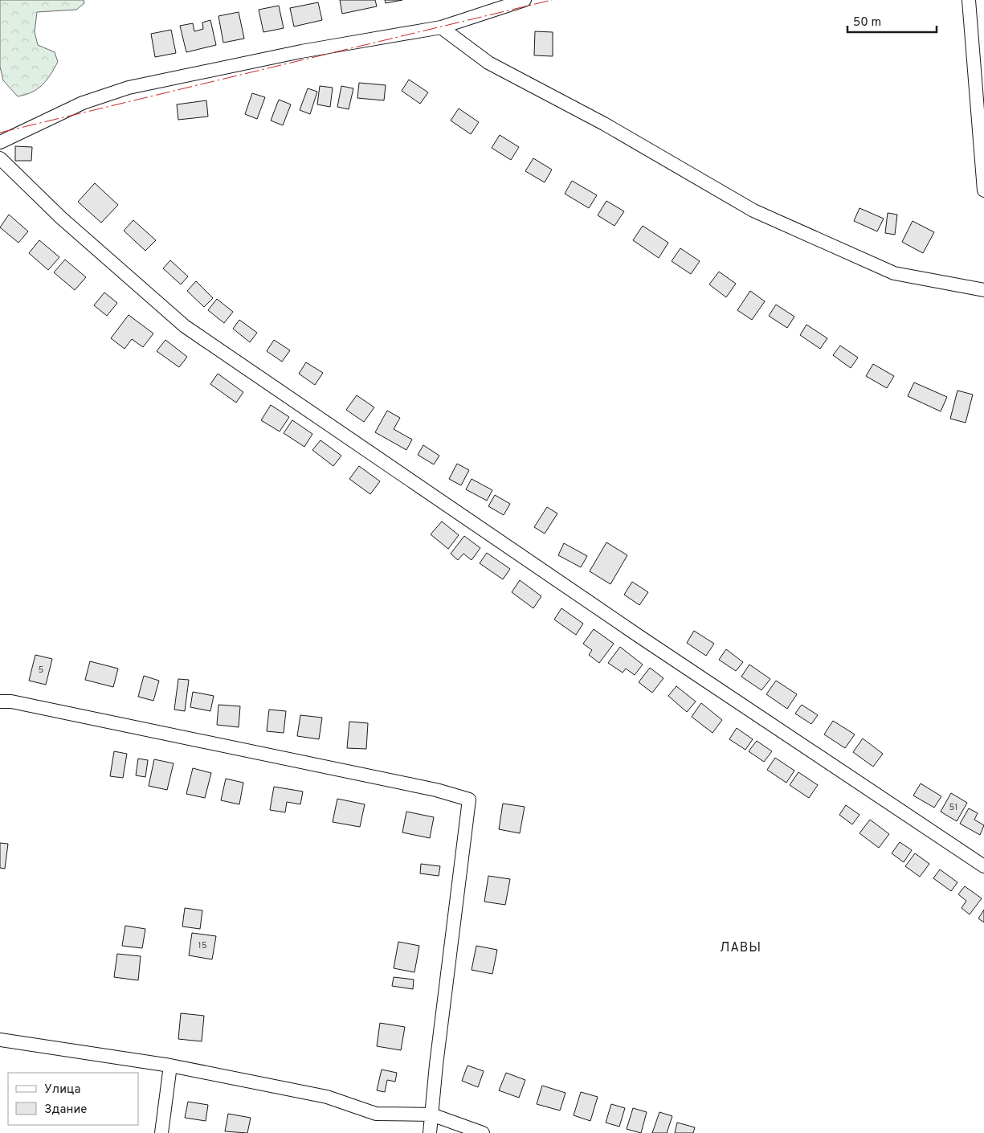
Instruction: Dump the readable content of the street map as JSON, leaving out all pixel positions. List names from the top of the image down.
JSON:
{
  "districts": ["ЛАВЫ"],
  "house_numbers": ["5", "51", "15"],
  "legend": ["Улица", "Здание"],
  "scale_bar": "50 m"
}
